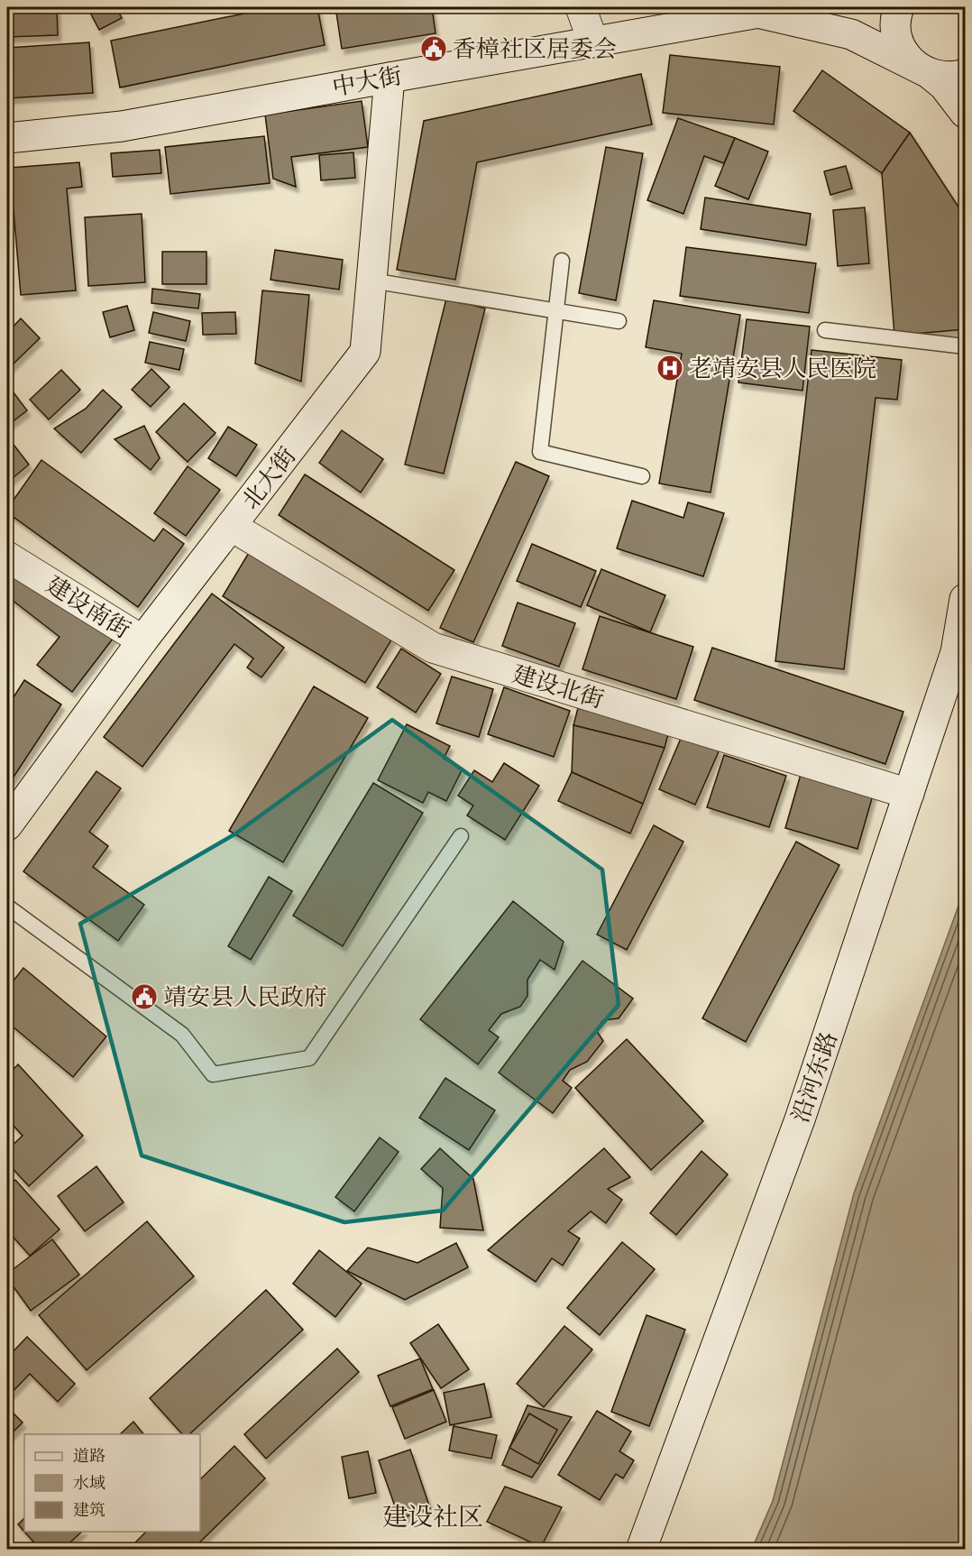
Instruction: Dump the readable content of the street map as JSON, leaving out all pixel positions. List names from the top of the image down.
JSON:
{
  "streets": {
    "street": [
      "中大街",
      "北大街",
      "建设南街",
      "建设北街",
      "沿河东路"
    ]
  },
  "crossings": [
    ["中大街", "北大街"],
    ["北大街", "建设南街"],
    ["北大街", "建设北街"],
    ["建设北街", "沿河东路"]
  ],
  "districts": ["建设社区"],
  "places": {
    "public building": ["香樟社区居委会", "靖安县人民政府"],
    "hospital": ["老靖安县人民医院"]
  },
  "legend": ["道路", "水域", "建筑"]
}
